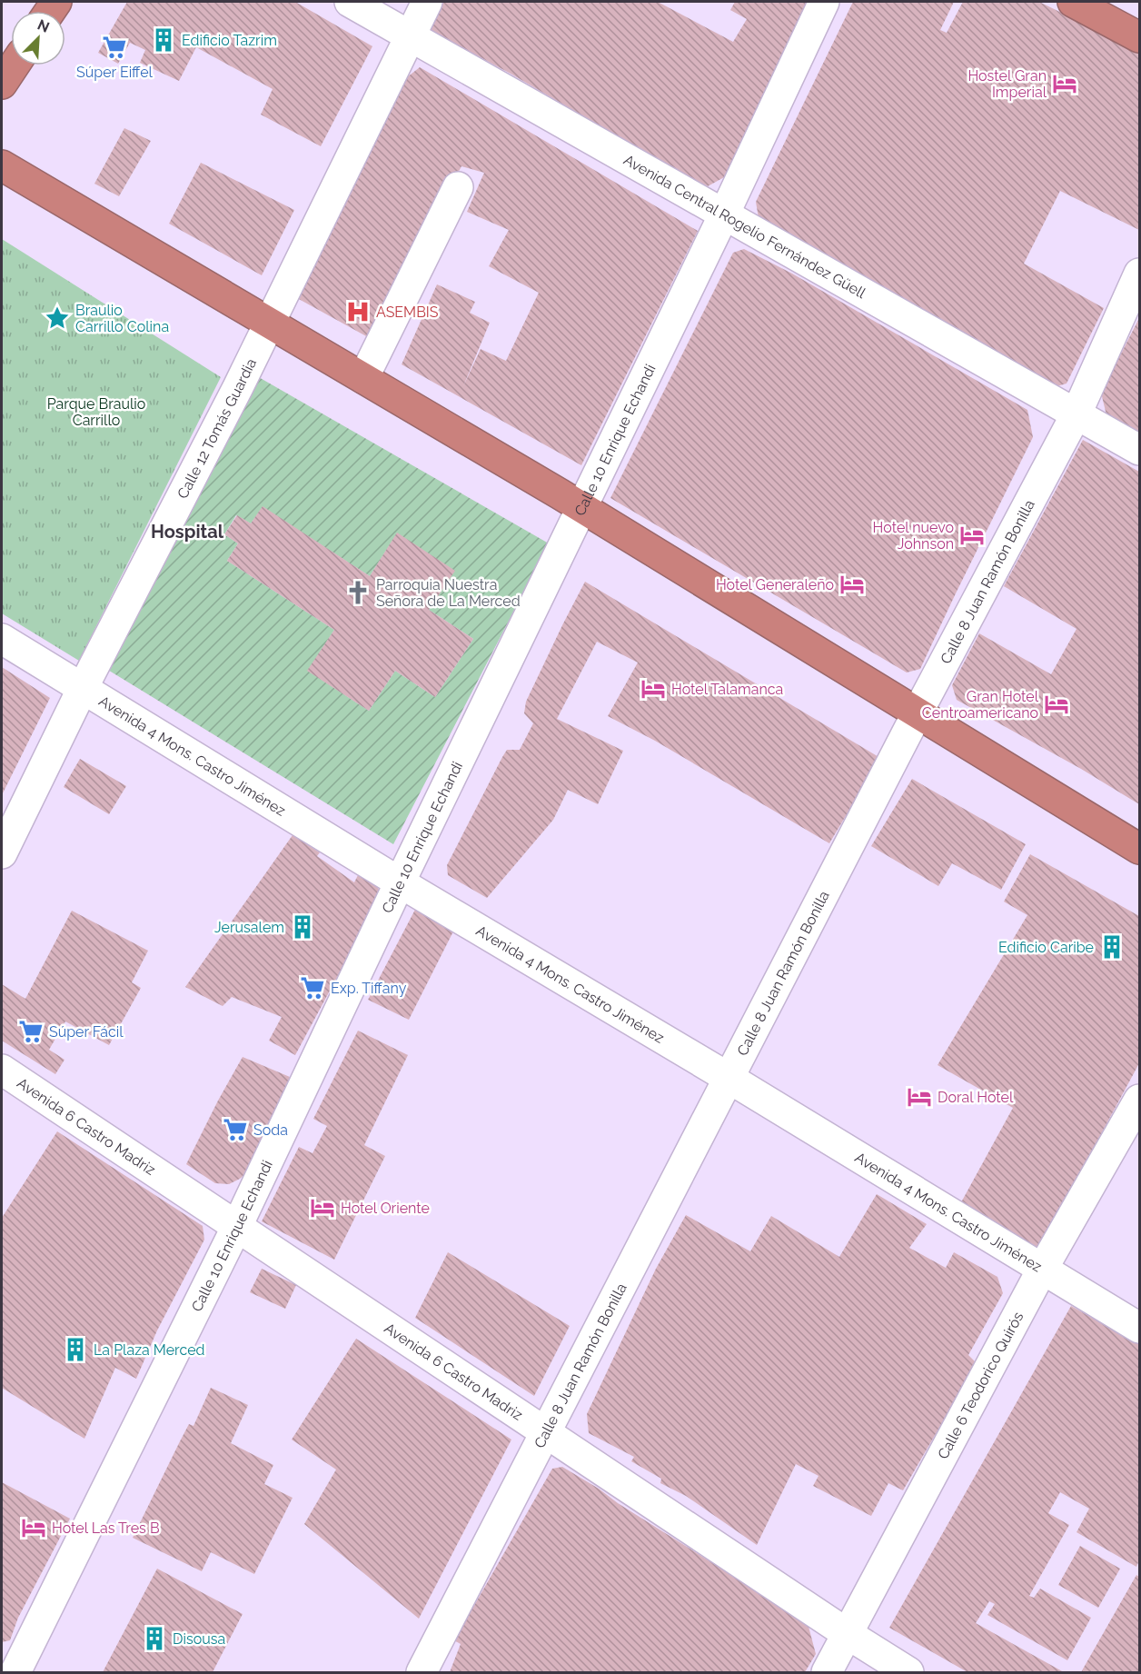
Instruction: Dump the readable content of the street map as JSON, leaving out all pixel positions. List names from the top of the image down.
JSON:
{
  "streets": {
    "street": [
      "Avenida Central Rogelio Fernández Güell",
      "Calle 12 Tomás Guardia",
      "Calle 10 Enrique Echandi",
      "Calle 8 Juan Ramón Bonilla",
      "Avenida 4 Mons. Castro Jiménez",
      "Avenida 6 Castro Madriz",
      "Calle 6 Teodorico Quirós"
    ]
  },
  "crossings": [
    ["Avenida Central Rogelio Fernández Güell", "Calle 12 Tomás Guardia"],
    ["Avenida Central Rogelio Fernández Güell", "Calle 10 Enrique Echandi"],
    ["Avenida Central Rogelio Fernández Güell", "Calle 8 Juan Ramón Bonilla"],
    ["Calle 12 Tomás Guardia", "Avenida 4 Mons. Castro Jiménez"],
    ["Calle 10 Enrique Echandi", "Avenida 4 Mons. Castro Jiménez"],
    ["Calle 10 Enrique Echandi", "Avenida 6 Castro Madriz"],
    ["Calle 8 Juan Ramón Bonilla", "Avenida 4 Mons. Castro Jiménez"],
    ["Calle 8 Juan Ramón Bonilla", "Avenida 6 Castro Madriz"],
    ["Avenida 4 Mons. Castro Jiménez", "Calle 6 Teodorico Quirós"],
    ["Avenida 6 Castro Madriz", "Calle 6 Teodorico Quirós"]
  ],
  "districts": ["Hospital"],
  "parks": ["Parque Braulio Carrillo"],
  "places": {
    "building": [
      "Edificio Tazrim",
      "Jerusalem",
      "Edificio Caribe",
      "La Plaza Merced",
      "Disousa"
    ],
    "supermarket": [
      "Súper Eiffel",
      "Exp. Tiffany",
      "Súper Fácil",
      "Soda"
    ],
    "hotel": [
      "Hostel Gran Imperial",
      "Hotel nuevo Johnson",
      "Hotel Generaleño",
      "Hotel Talamanca",
      "Gran Hotel Centroamericano",
      "Doral Hotel",
      "Hotel Oriente",
      "Hotel Las Tres B"
    ],
    "hospital": ["ASEMBIS"],
    "place": ["Braulio Carrillo Colina"],
    "church": ["Parroquia Nuestra Señora de La Merced"]
  },
  "north": "top right"
}
